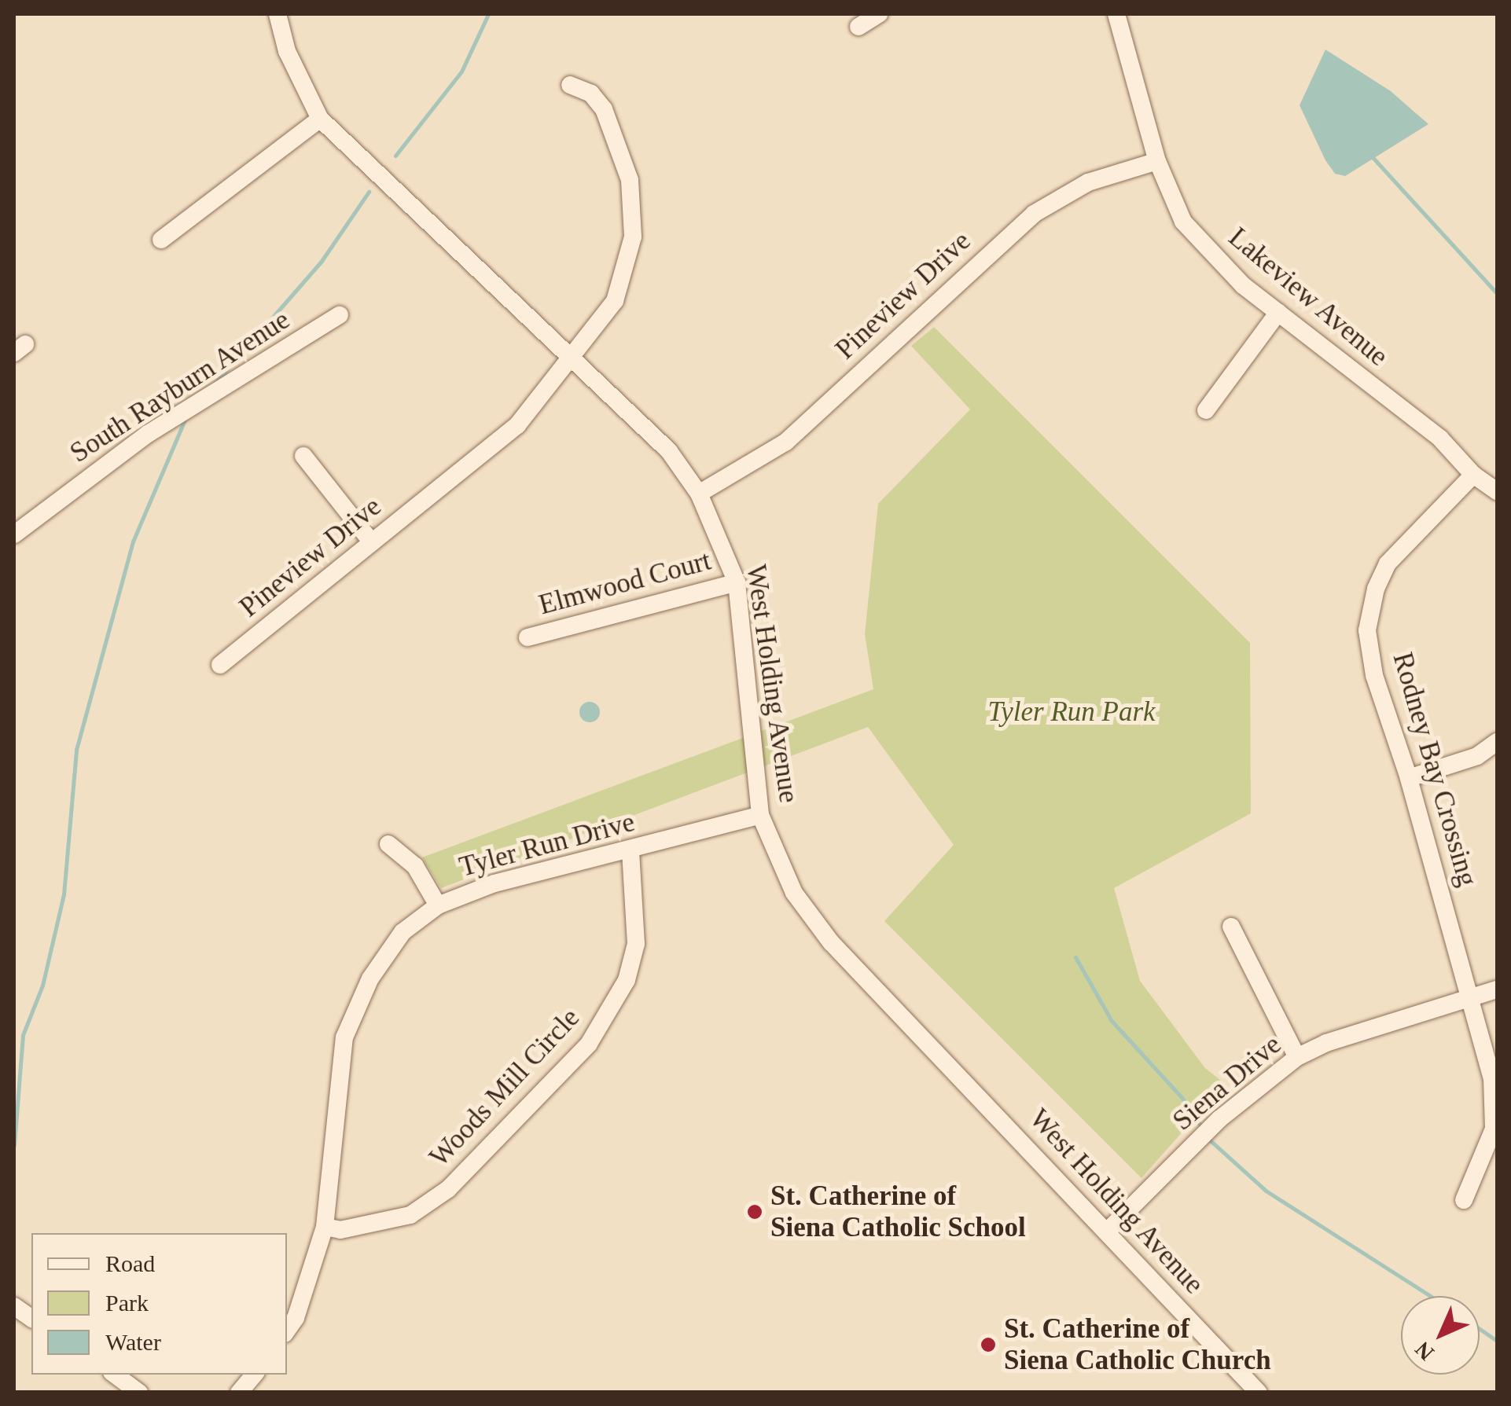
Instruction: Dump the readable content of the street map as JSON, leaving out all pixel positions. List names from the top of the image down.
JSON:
{
  "streets": {
    "street": [
      "Pineview Drive",
      "Lakeview Avenue",
      "South Rayburn Avenue",
      "Elmwood Court",
      "West Holding Avenue",
      "Rodney Bay Crossing",
      "Tyler Run Drive",
      "Siena Drive",
      "Woods Mill Circle"
    ]
  },
  "crossings": [
    ["Pineview Drive", "Lakeview Avenue"],
    ["Pineview Drive", "West Holding Avenue"],
    ["Lakeview Avenue", "Rodney Bay Crossing"],
    ["Elmwood Court", "West Holding Avenue"],
    ["West Holding Avenue", "Tyler Run Drive"],
    ["West Holding Avenue", "Siena Drive"],
    ["Rodney Bay Crossing", "Siena Drive"],
    ["Tyler Run Drive", "Woods Mill Circle"]
  ],
  "parks": ["Tyler Run Park"],
  "places": ["St. Catherine of Siena Catholic School", "St. Catherine of Siena Catholic Church"],
  "legend": ["Road", "Park", "Water"],
  "north": "bottom left"
}
